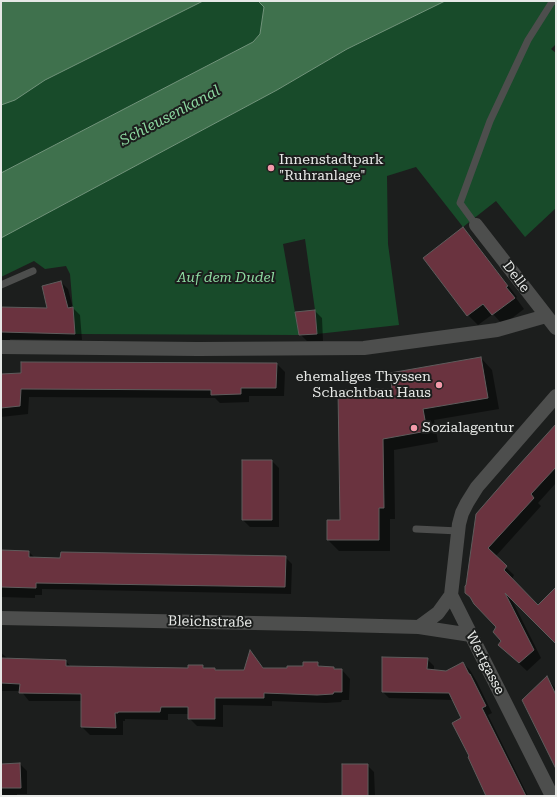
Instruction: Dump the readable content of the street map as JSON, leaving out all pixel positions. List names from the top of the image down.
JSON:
{
  "streets": {
    "street": ["Delle", "Bleichstraße", "Wertgasse"]
  },
  "crossings": [
    ["Bleichstraße", "Wertgasse"]
  ],
  "water": ["Schleusenkanal"],
  "parks": ["Auf dem Dudel"],
  "places": ["Innenstadtpark \"Ruhranlage\"", "ehemaliges Thyssen Schachtbau Haus", "Sozialagentur"]
}
